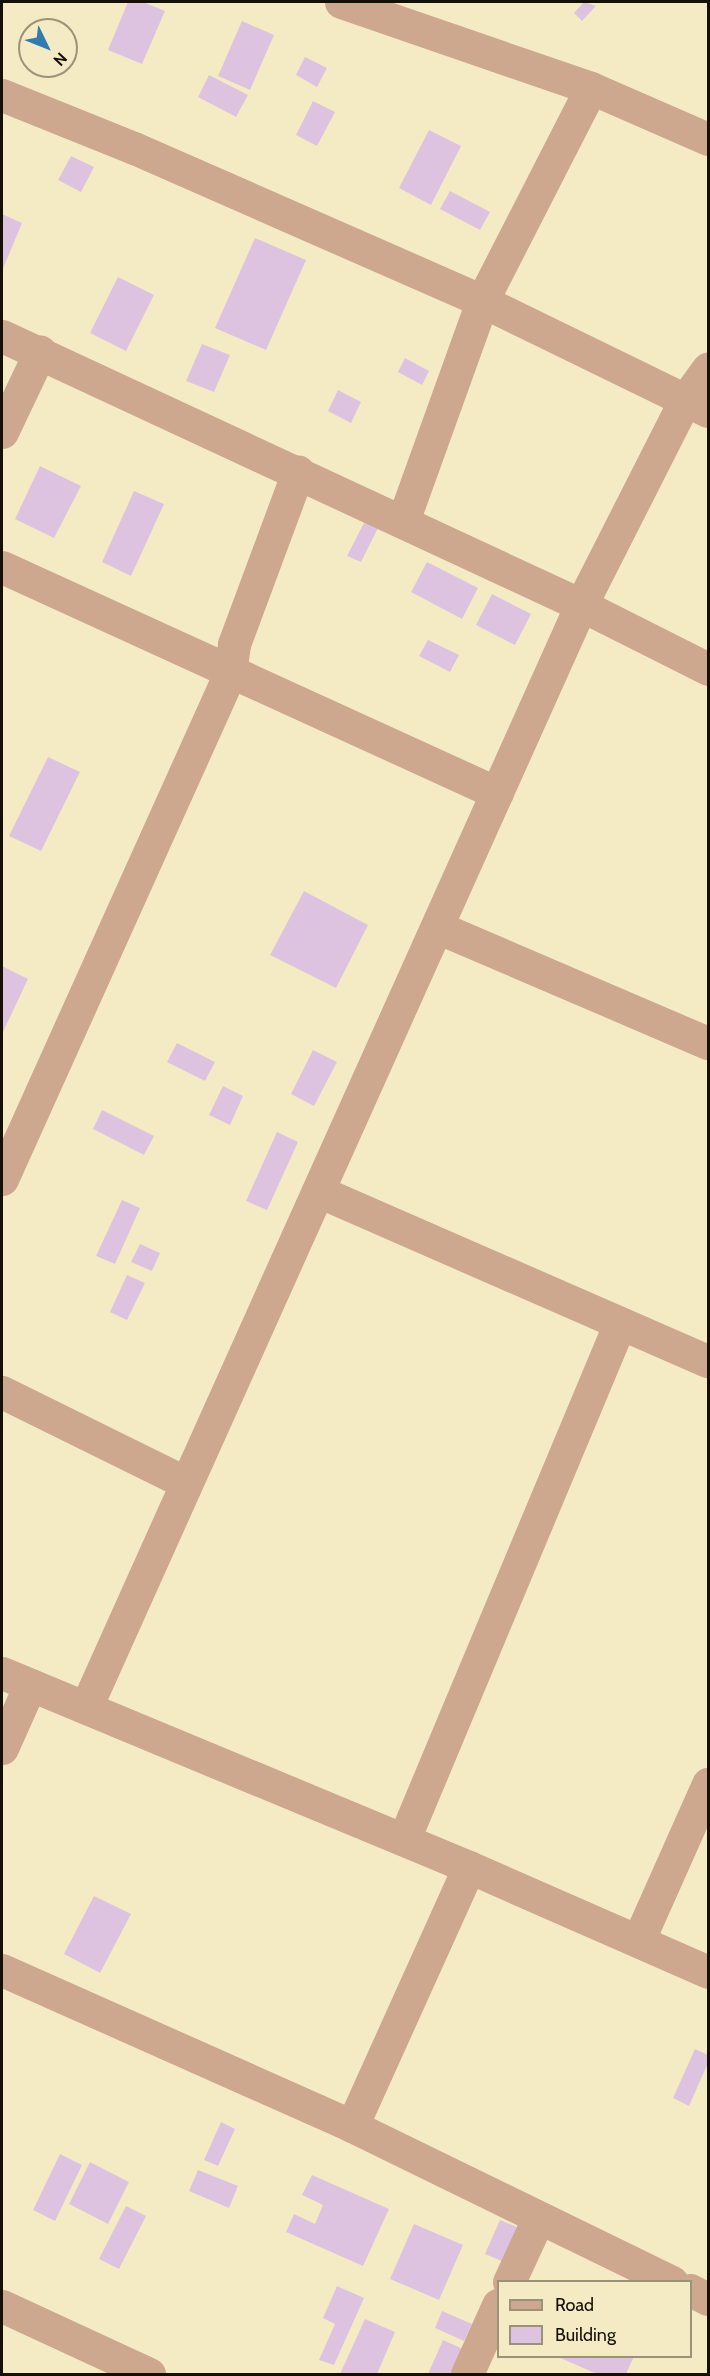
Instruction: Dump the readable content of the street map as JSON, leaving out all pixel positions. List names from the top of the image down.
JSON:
{
  "legend": ["Road", "Building"],
  "north": "bottom right"
}
